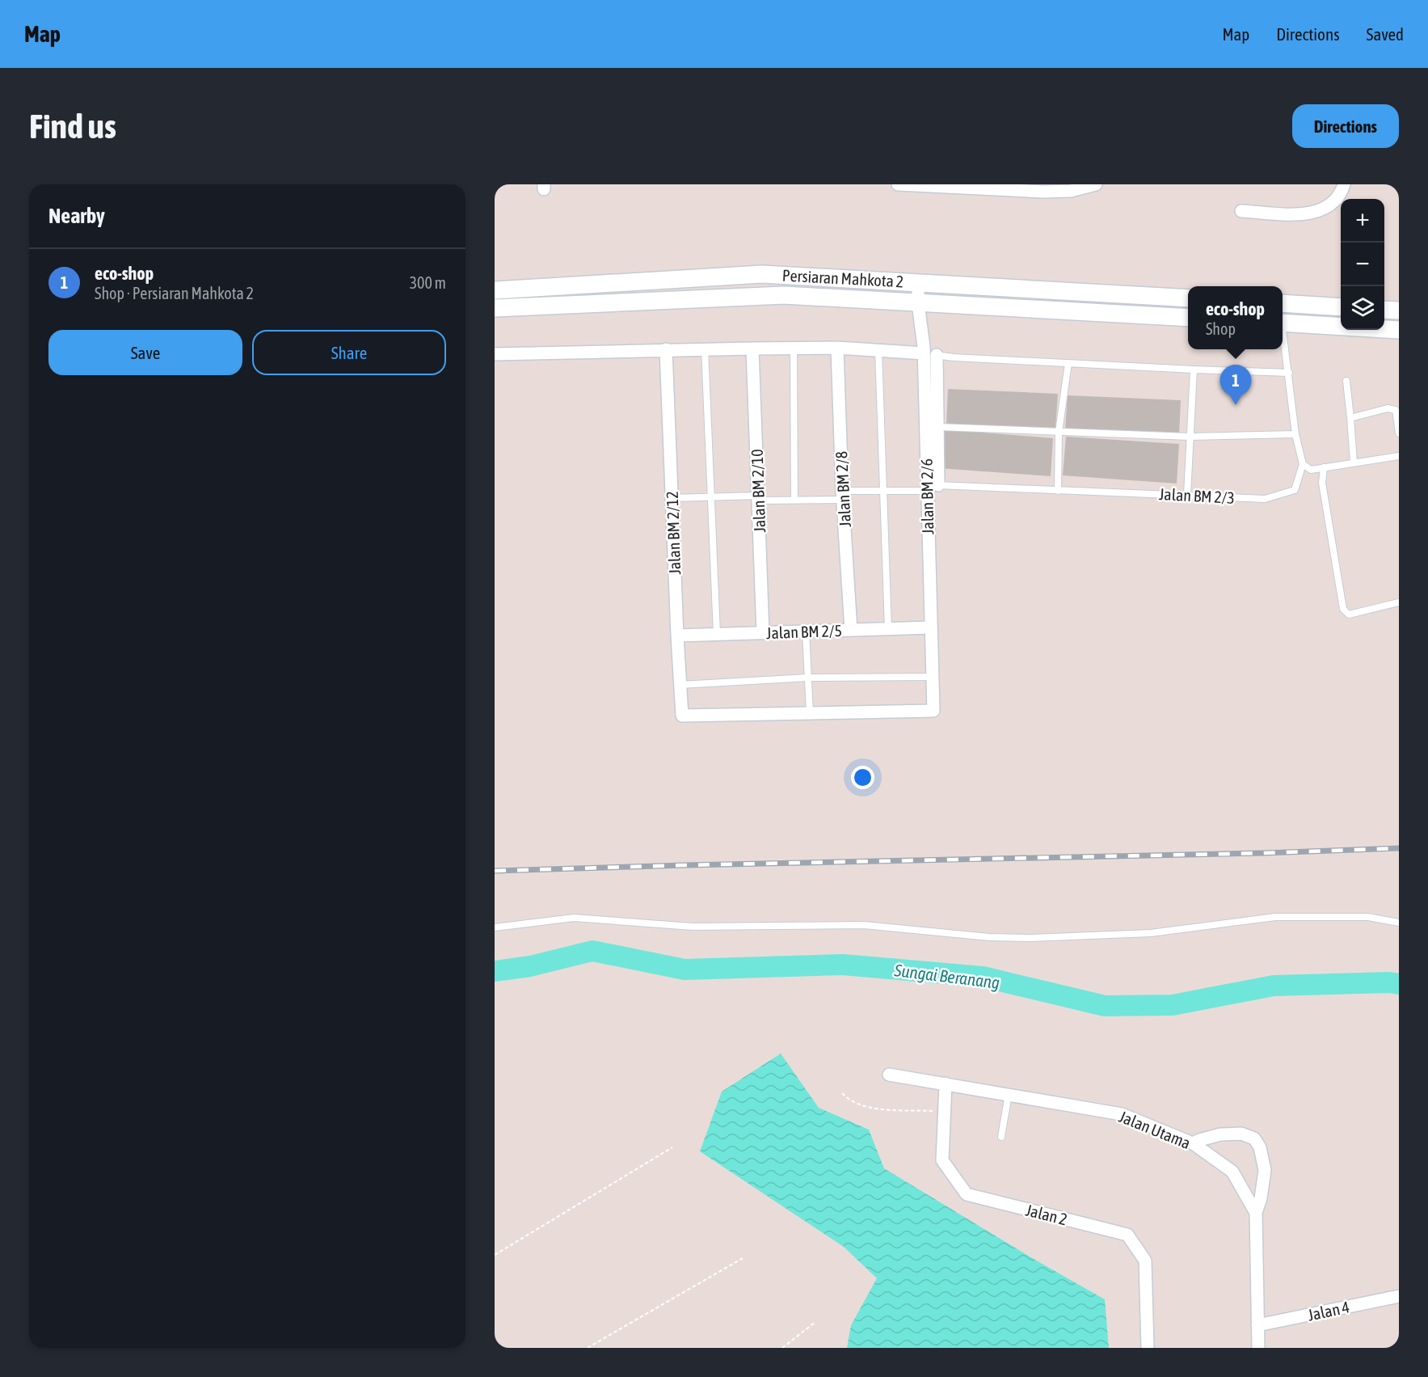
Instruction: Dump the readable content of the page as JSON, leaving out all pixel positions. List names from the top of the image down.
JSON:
{
  "streets": {
    "main road": ["Persiaran Mahkota 2"],
    "street": [
      "Jalan BM 2/8",
      "Jalan BM 2/10",
      "Jalan BM 2/6",
      "Jalan BM 2/12",
      "Jalan BM 2/5",
      "Jalan Utama",
      "Jalan 2",
      "Jalan 4"
    ],
    "lane": ["Jalan BM 2/3"]
  },
  "crossings": [
    ["Persiaran Mahkota 2", "Jalan BM 2/6"],
    ["Jalan BM 2/8", "Jalan BM 2/3"],
    ["Jalan BM 2/8", "Jalan BM 2/5"],
    ["Jalan BM 2/10", "Jalan BM 2/3"],
    ["Jalan BM 2/10", "Jalan BM 2/5"],
    ["Jalan BM 2/3", "Jalan BM 2/6"],
    ["Jalan BM 2/3", "Jalan BM 2/12"],
    ["Jalan BM 2/6", "Jalan BM 2/12"],
    ["Jalan BM 2/6", "Jalan BM 2/5"],
    ["Jalan BM 2/12", "Jalan BM 2/5"],
    ["Jalan Utama", "Jalan 2"],
    ["Jalan Utama", "Jalan 4"]
  ],
  "water": ["Sungai Beranang"],
  "page": {
    "header": "Map",
    "nav": ["Map", "Directions", "Saved"],
    "buttons": [
      "Directions",
      ["Save", "Share"]
    ],
    "title": "Find us",
    "heading": "Nearby",
    "map_buttons": ["+", "−"],
    "list": [
      {
        "mark": "1",
        "name": "eco-shop",
        "note": "Shop · Persiaran Mahkota 2",
        "value": "300 m"
      }
    ],
    "popup": ["eco-shop", "Shop"],
    "pins": "1"
  }
}
